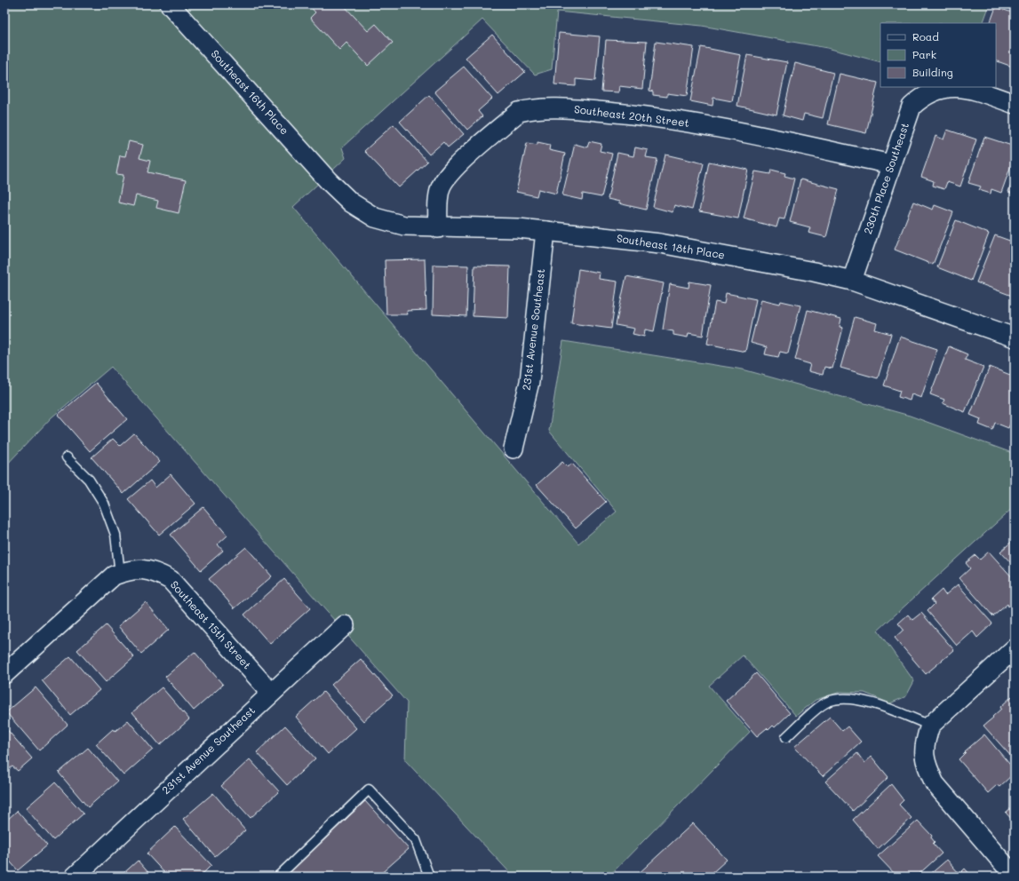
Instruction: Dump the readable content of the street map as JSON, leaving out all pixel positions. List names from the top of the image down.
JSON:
{
  "streets": {
    "street": [
      "Southeast 16th Place",
      "Southeast 20th Street",
      "230th Place Southeast",
      "Southeast 18th Place",
      "231st Avenue Southeast",
      "Southeast 15th Street"
    ]
  },
  "crossings": [
    ["Southeast 16th Place", "Southeast 18th Place"],
    ["Southeast 20th Street", "230th Place Southeast"],
    ["Southeast 20th Street", "Southeast 18th Place"],
    ["230th Place Southeast", "Southeast 18th Place"],
    ["Southeast 18th Place", "231st Avenue Southeast"],
    ["231st Avenue Southeast", "Southeast 15th Street"]
  ],
  "legend": ["Road", "Park", "Building"]
}
